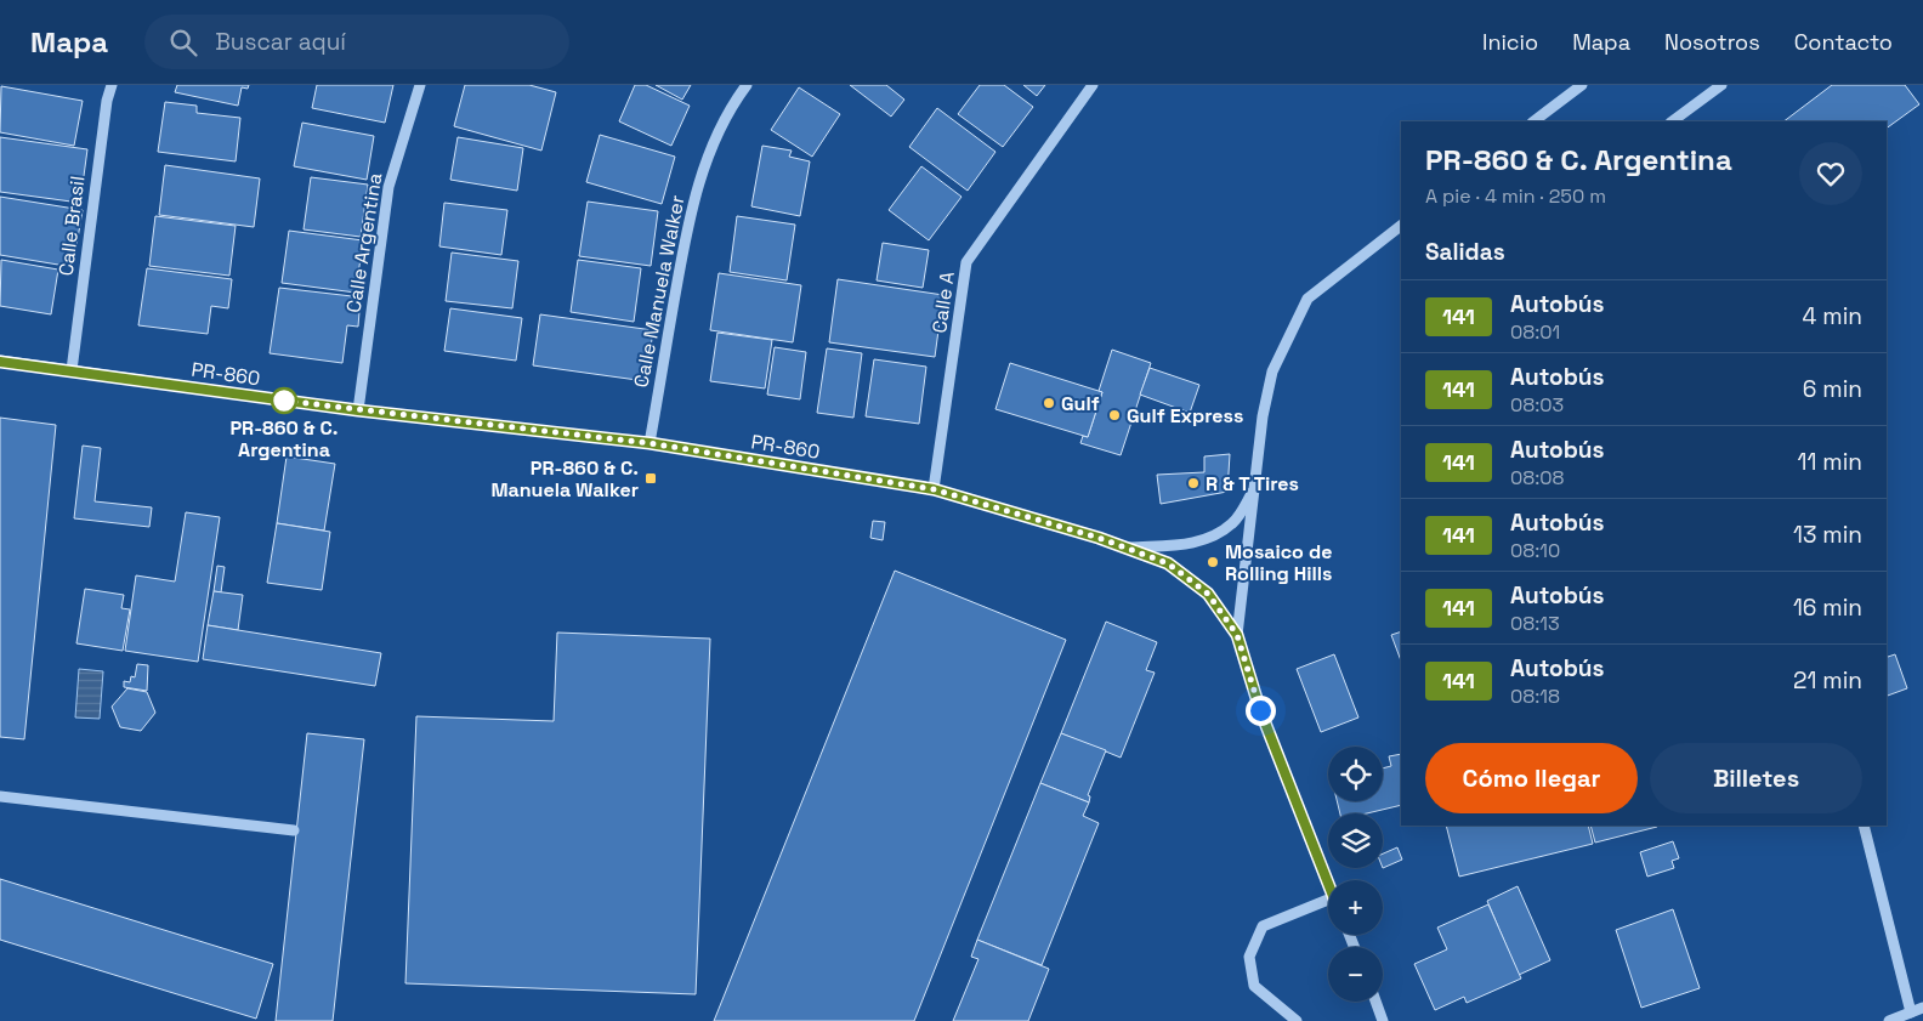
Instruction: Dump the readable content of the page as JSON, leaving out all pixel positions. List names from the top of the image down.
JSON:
{
  "streets": {
    "street": [
      "Calle Brasil",
      "Calle Argentina",
      "Calle Manuela Walker",
      "Calle A",
      "PR-860"
    ]
  },
  "crossings": [
    ["Calle Brasil", "PR-860"],
    ["Calle Argentina", "PR-860"],
    ["Calle Manuela Walker", "PR-860"],
    ["Calle A", "PR-860"]
  ],
  "places": {
    "other": [
      "PR-860 & C. Argentina",
      "Gulf",
      "Gulf Express",
      "R & T Tires",
      "Mosaico de Rolling Hills"
    ],
    "transit": ["PR-860 & C. Manuela Walker"]
  },
  "lines": ["bus line 141"],
  "page": {
    "header": "Mapa",
    "search": "Buscar aquí",
    "nav": [
      "Inicio",
      "Mapa",
      "Nosotros",
      "Contacto"
    ],
    "heading": [
      ["PR-860 & C. Argentina", "A pie · 4 min · 250 m"],
      "Salidas"
    ],
    "list": [
      {
        "mark": "141",
        "name": "Autobús",
        "note": "08:01",
        "value": "4 min"
      },
      {
        "mark": "141",
        "name": "Autobús",
        "note": "08:03",
        "value": "6 min"
      },
      {
        "mark": "141",
        "name": "Autobús",
        "note": "08:08",
        "value": "11 min"
      },
      {
        "mark": "141",
        "name": "Autobús",
        "note": "08:10",
        "value": "13 min"
      },
      {
        "mark": "141",
        "name": "Autobús",
        "note": "08:13",
        "value": "16 min"
      },
      {
        "mark": "141",
        "name": "Autobús",
        "note": "08:18",
        "value": "21 min"
      }
    ],
    "buttons": ["Cómo llegar", "Billetes"],
    "map_buttons": ["+", "−"]
  }
}
